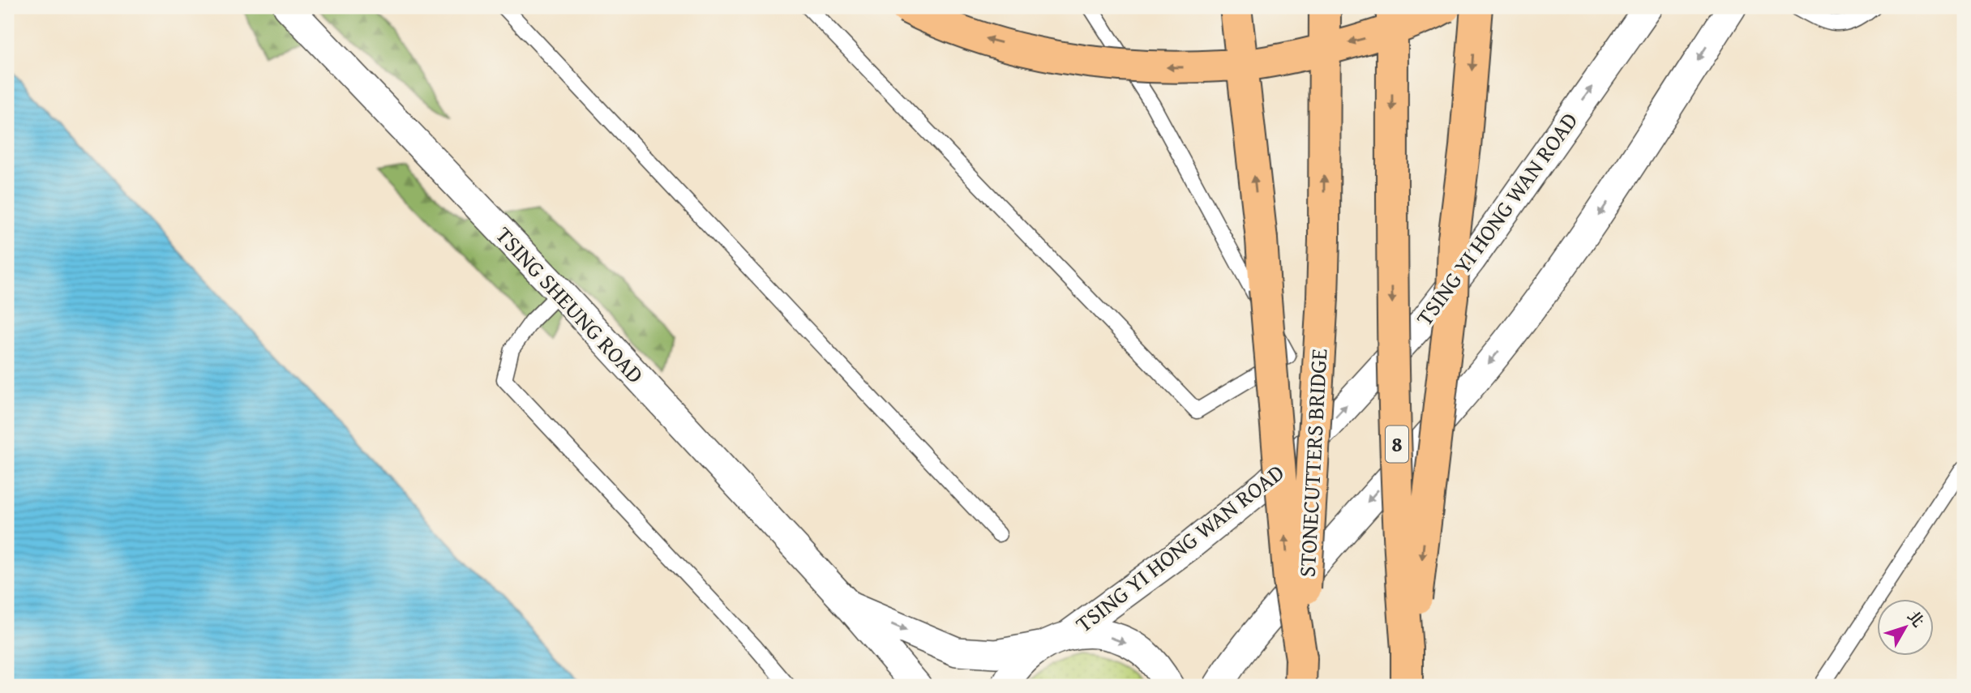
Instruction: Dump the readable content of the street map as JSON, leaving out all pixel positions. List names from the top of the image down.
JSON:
{
  "streets": {
    "highway": ["8", "STONECUTTERS BRIDGE"],
    "street": ["TSING YI HONG WAN ROAD", "TSING SHEUNG ROAD"]
  },
  "north": "top right"
}
